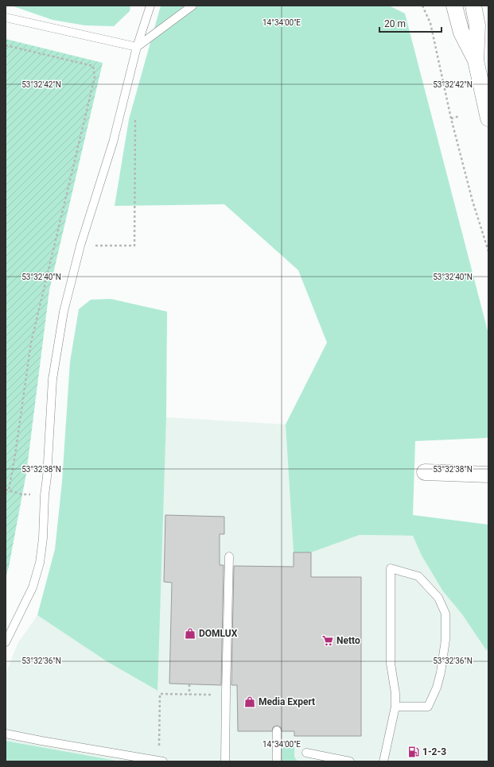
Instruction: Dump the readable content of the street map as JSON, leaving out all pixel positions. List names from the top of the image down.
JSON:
{
  "places": {
    "shop": ["DOMLUX", "Media Expert"],
    "supermarket": ["Netto"],
    "fuel station": ["1-2-3"]
  },
  "scale_bar": "20 m",
  "coordinates": [
    "14°34'00\"E",
    "53°32'42\"N",
    "53°32'40\"N",
    "53°32'38\"N",
    "53°32'36\"N"
  ]
}
